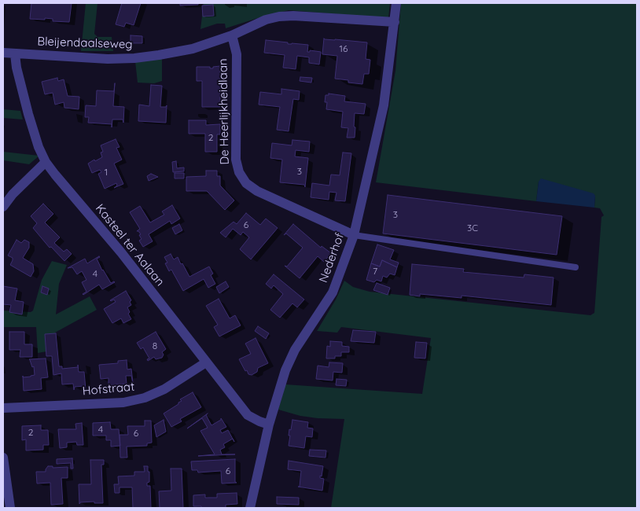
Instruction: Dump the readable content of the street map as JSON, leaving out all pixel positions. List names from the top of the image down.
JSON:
{
  "streets": {
    "street": [
      "Bleijendaalseweg",
      "De Heerlijkheidlaan",
      "Kasteel ter Aalaan",
      "Nederhof",
      "Hofstraat"
    ]
  },
  "crossings": [
    ["Bleijendaalseweg", "De Heerlijkheidlaan"],
    ["Bleijendaalseweg", "Kasteel ter Aalaan"],
    ["Bleijendaalseweg", "Nederhof"],
    ["De Heerlijkheidlaan", "Nederhof"],
    ["Kasteel ter Aalaan", "Nederhof"],
    ["Kasteel ter Aalaan", "Hofstraat"]
  ],
  "house_numbers": [
    "16",
    "2",
    "3",
    "1",
    "3",
    "6",
    "3C",
    "7",
    "4",
    "8",
    "4",
    "2",
    "6",
    "6"
  ]
}
